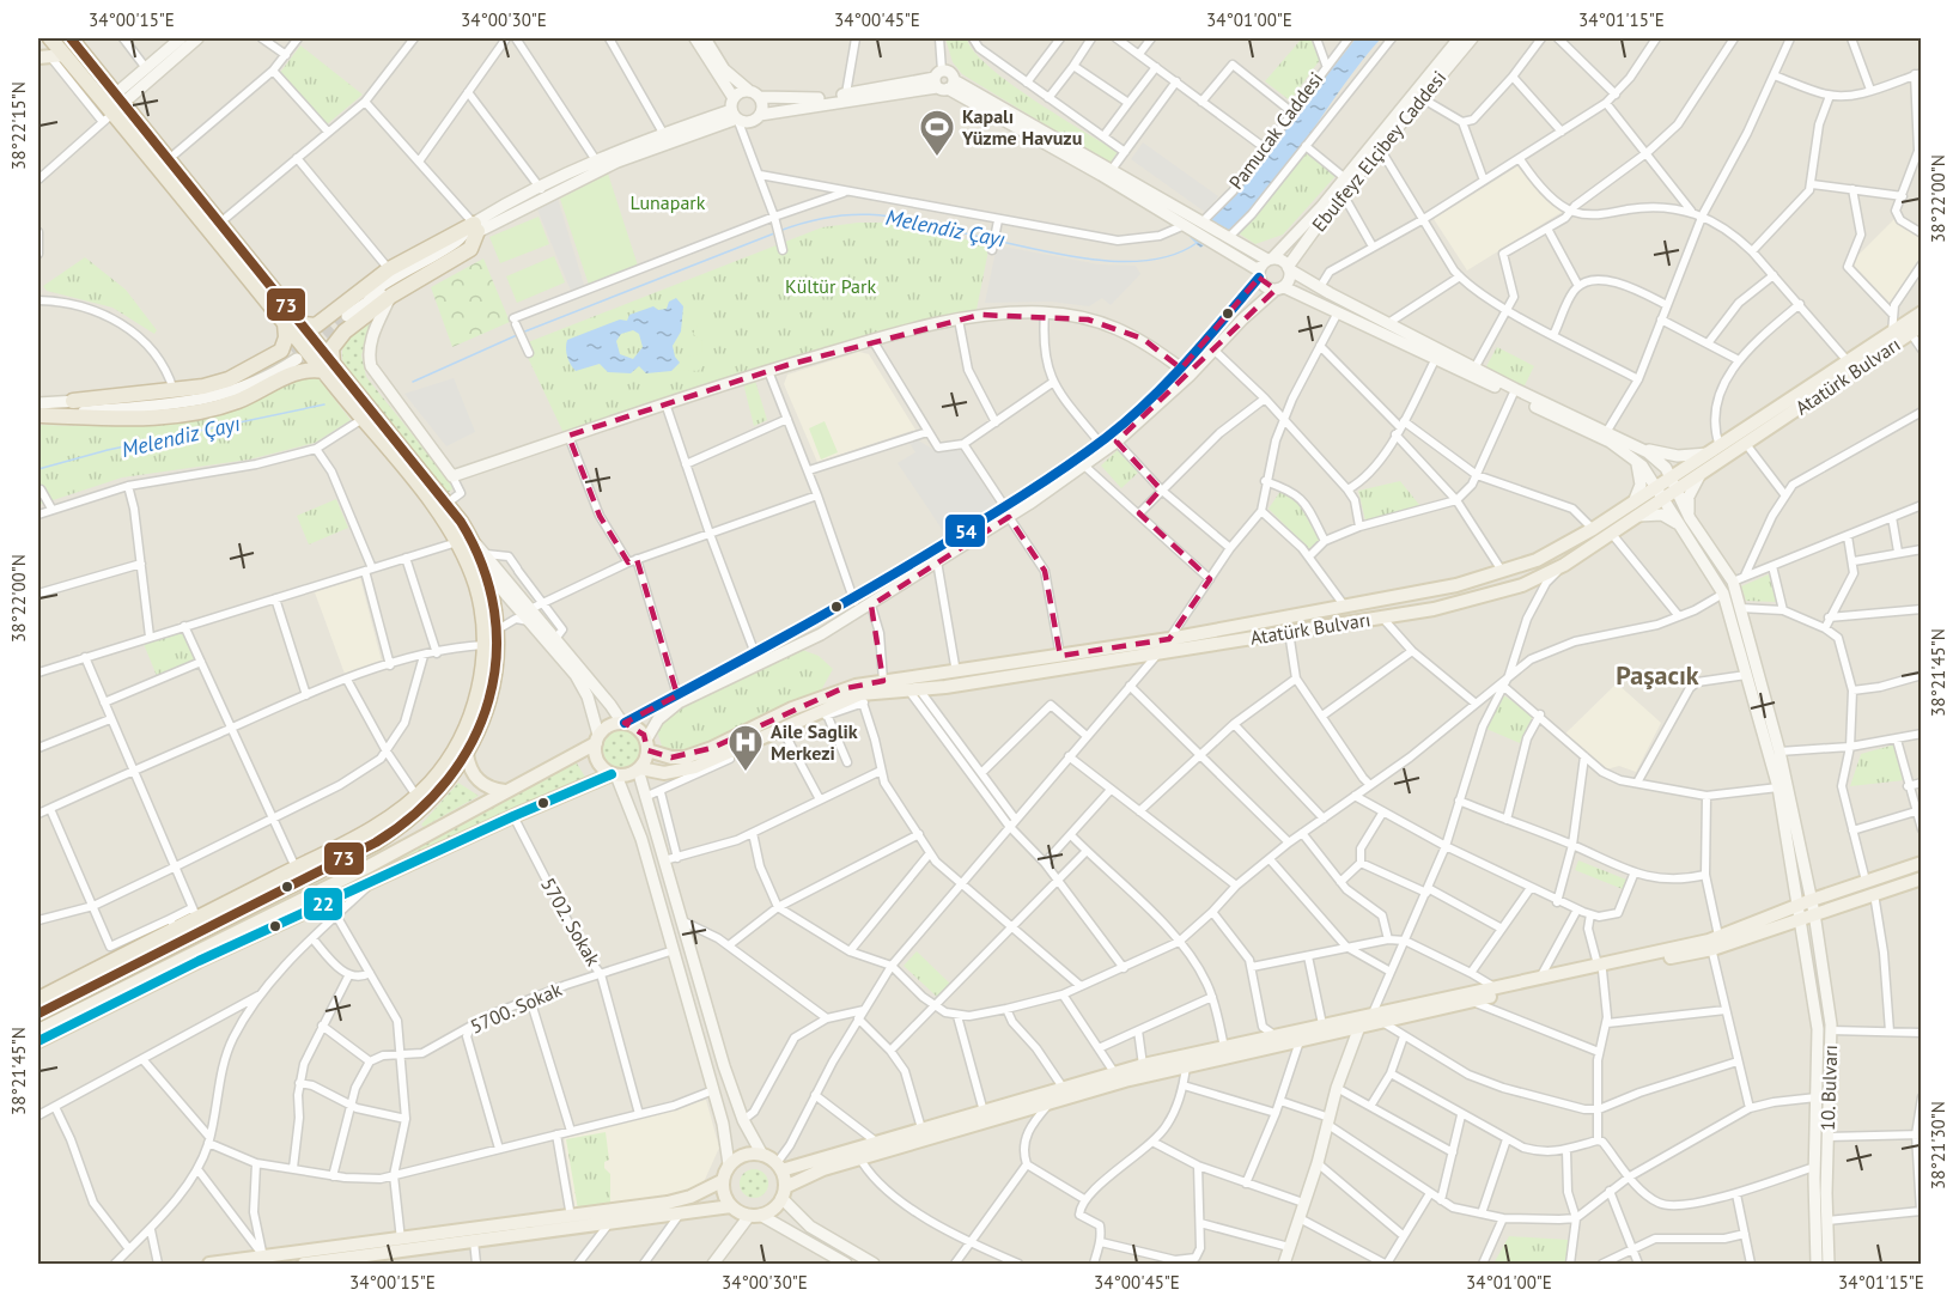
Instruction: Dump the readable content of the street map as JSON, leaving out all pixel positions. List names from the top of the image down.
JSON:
{
  "streets": {
    "main road": ["Ebulfeyz Elçibey Caddesi", "Atatürk Bulvarı", "10. Bulvarı"],
    "street": ["Pamucak Caddesi", "5702. Sokak", "5700. Sokak"]
  },
  "crossings": [
    ["Ebulfeyz Elçibey Caddesi", "10. Bulvarı"],
    ["Atatürk Bulvarı", "10. Bulvarı"],
    ["5702. Sokak", "5700. Sokak"]
  ],
  "districts": ["Paşacık"],
  "water": ["Melendiz Çayı"],
  "parks": ["Lunapark", "Kültür Park"],
  "places": {
    "sports": ["Kapalı Yüzme Havuzu"],
    "hospital": ["Aile Saglik Merkezi"]
  },
  "lines": ["transit line 73", "transit line 54", "transit line 22"],
  "coordinates": [
    "34°00'15\"E",
    "34°00'30\"E",
    "34°00'45\"E",
    "34°01'00\"E",
    "34°01'15\"E",
    "38°22'15\"N",
    "38°22'00\"N",
    "38°21'45\"N",
    "38°21'30\"N"
  ]
}
